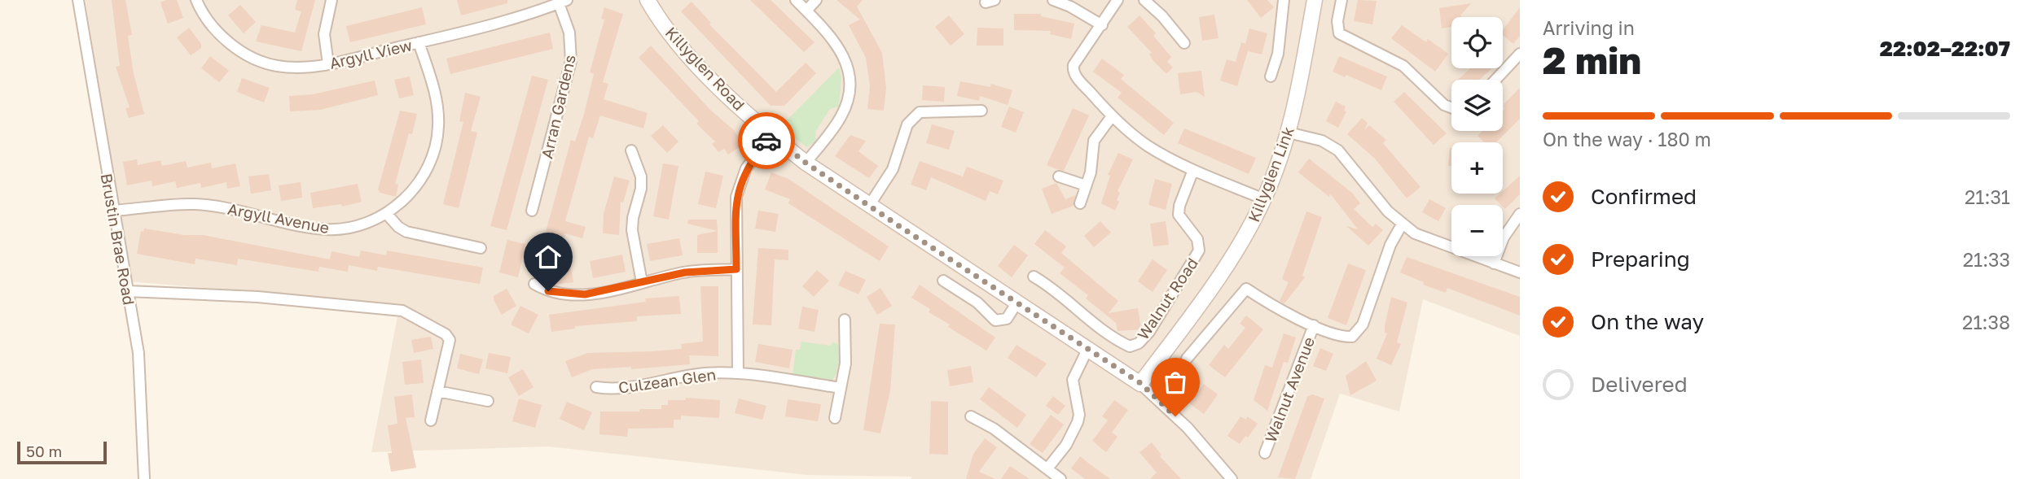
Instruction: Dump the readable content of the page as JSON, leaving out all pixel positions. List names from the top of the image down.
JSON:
{
  "streets": {
    "street": [
      "Argyll View",
      "Killyglen Road",
      "Arran Gardens",
      "Killyglen Link",
      "Argyll Avenue",
      "Brustin Brae Road",
      "Walnut Road",
      "Culzean Glen",
      "Walnut Avenue"
    ]
  },
  "crossings": [
    ["Argyll View", "Arran Gardens"],
    ["Argyll View", "Argyll Avenue"],
    ["Killyglen Road", "Killyglen Link"],
    ["Argyll Avenue", "Brustin Brae Road"]
  ],
  "scale_bar": "50 m",
  "page": {
    "heading": ["2 min", "Arriving in", "22:02–22:07"],
    "map_buttons": ["+", "−"],
    "bar": "On the way · 180 m",
    "list": [
      ["Confirmed", "21:31"],
      ["Preparing", "21:33"],
      ["On the way", "21:38"],
      "Delivered"
    ],
    "scale": "50 m"
  }
}
